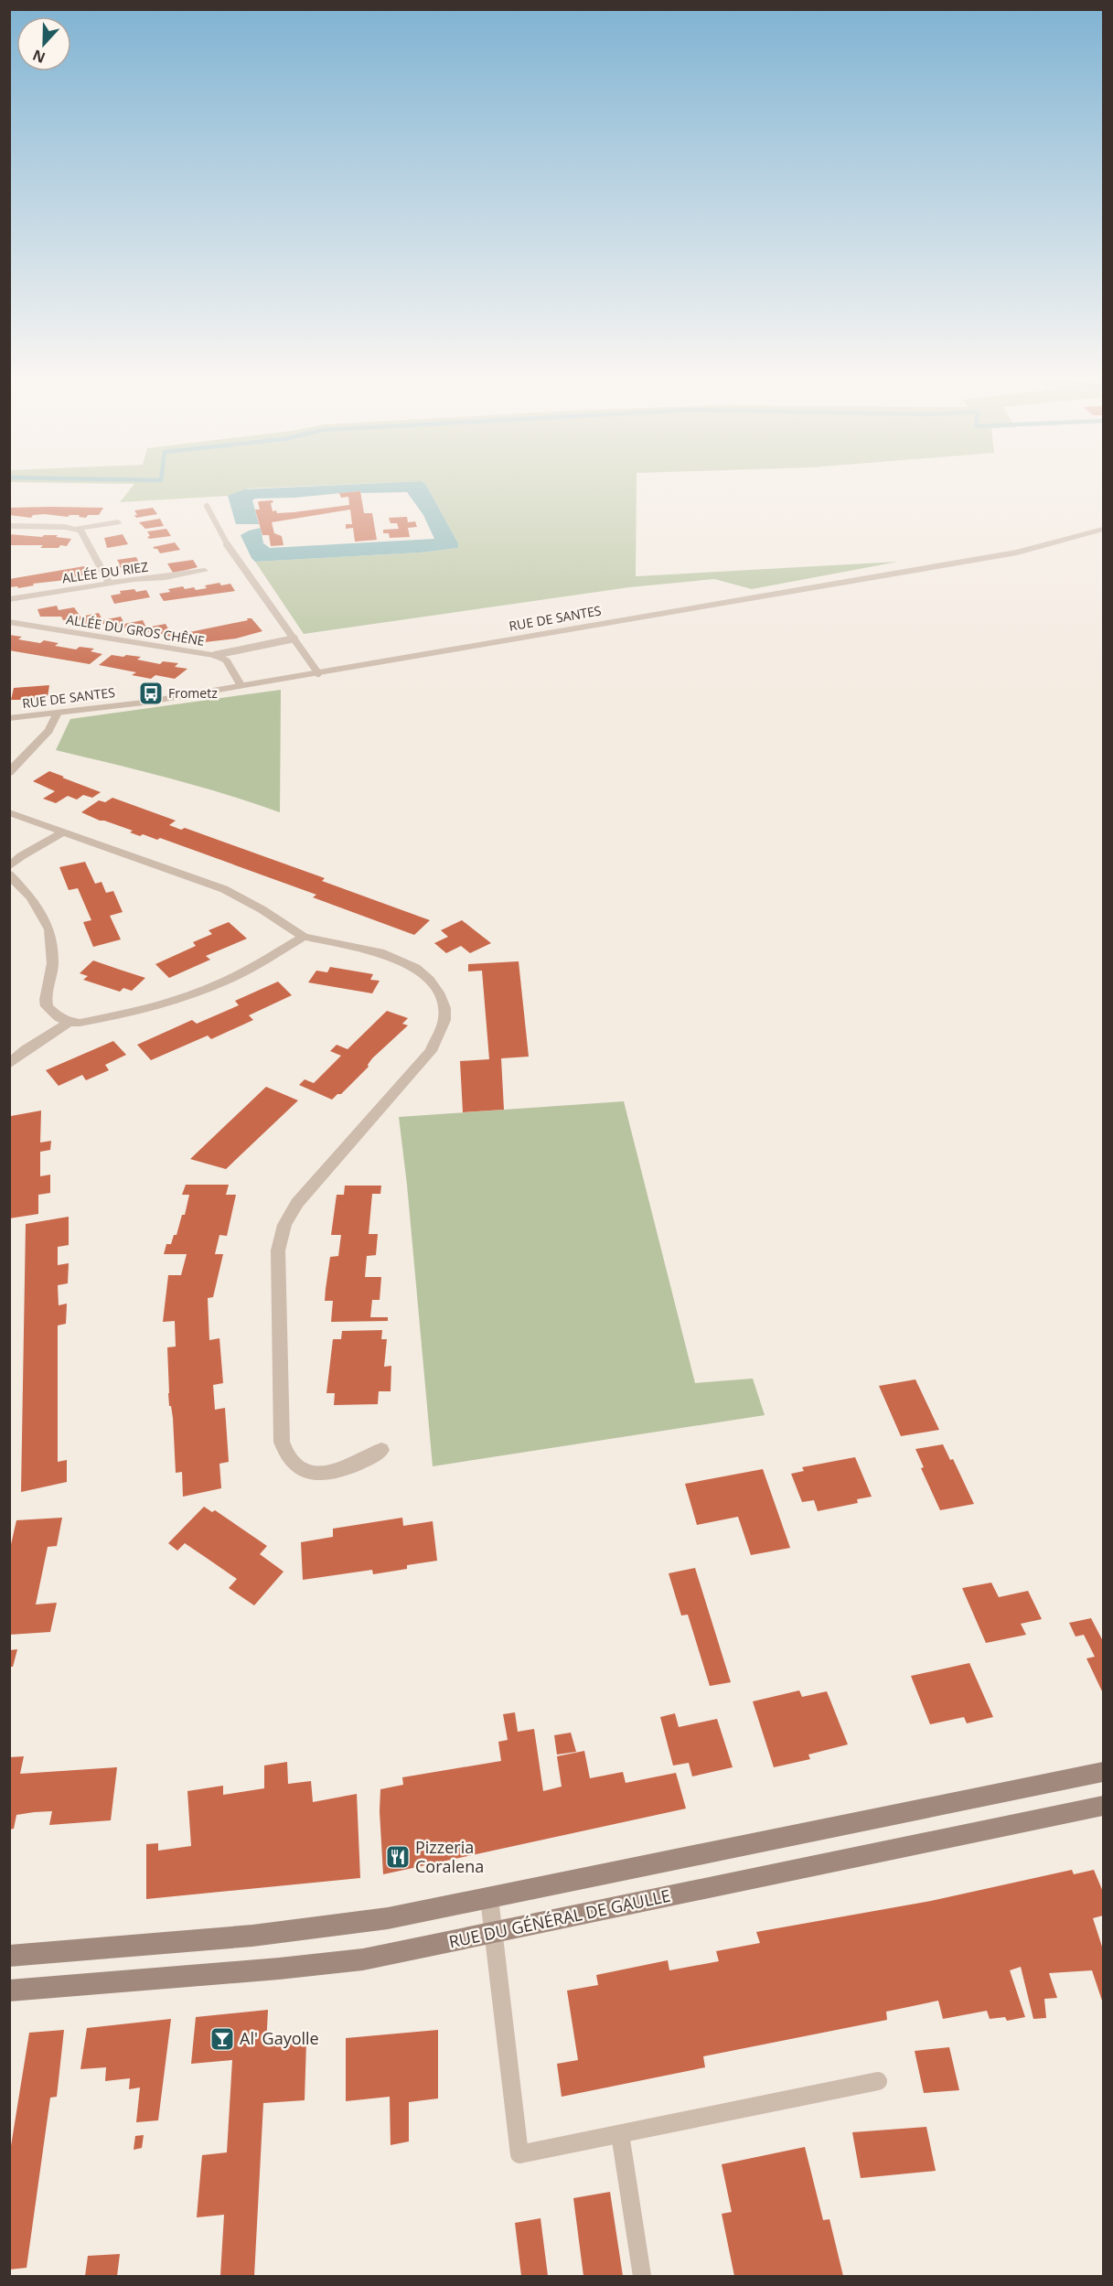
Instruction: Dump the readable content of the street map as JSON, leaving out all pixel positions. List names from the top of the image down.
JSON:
{
  "streets": {
    "main road": ["RUE DU GÉNÉRAL DE GAULLE"],
    "street": ["ALLÉE DU RIEZ", "RUE DE SANTES", "ALLÉE DU GROS CHÊNE"]
  },
  "crossings": [
    ["RUE DE SANTES", "ALLÉE DU GROS CHÊNE"]
  ],
  "places": {
    "bus stop": ["Frometz"],
    "restaurant": ["Pizzeria Coralena"],
    "bar": ["Al' Gayolle"]
  },
  "north": "bottom"
}
